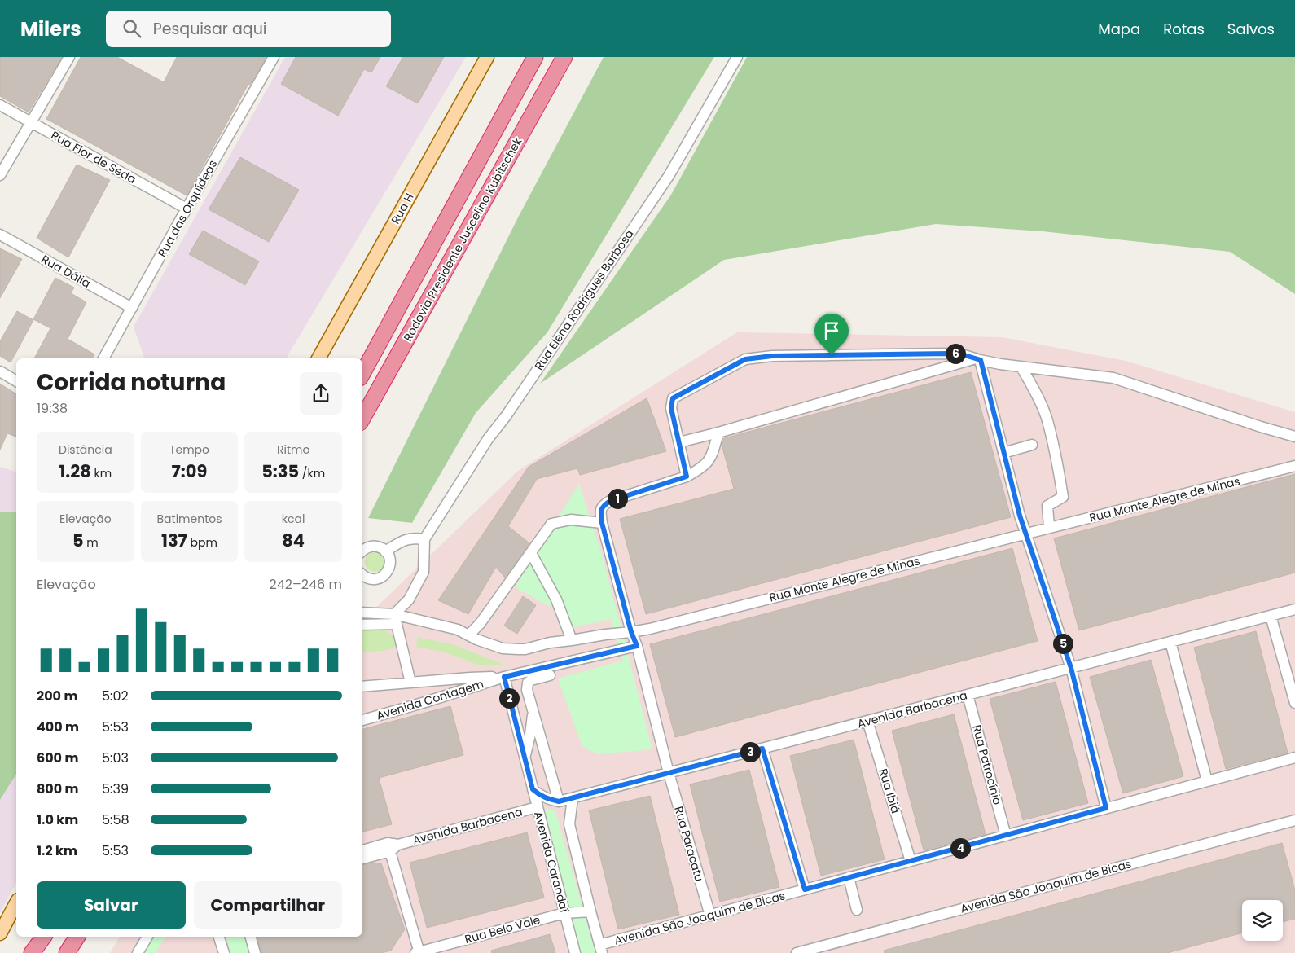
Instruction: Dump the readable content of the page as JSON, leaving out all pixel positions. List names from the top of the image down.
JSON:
{
  "streets": {
    "highway": ["Rodovia Presidente Juscelino Kubitschek"],
    "main road": ["Rua H"],
    "street": [
      "Rua Flor de Seda",
      "Rua das Orquídeas",
      "Rua Dália",
      "Rua Elena Rodrigues Barbosa",
      "Rua Monte Alegre de Minas",
      "Avenida Contagem",
      "Avenida Barbacena",
      "Rua Patrocínio",
      "Rua Ibiá",
      "Rua Paracatu",
      "Avenida Carandaí",
      "Avenida São Joaquim de Bicas",
      "Rua Belo Vale"
    ]
  },
  "crossings": [
    ["Rua Flor de Seda", "Rua das Orquídeas"],
    ["Rua das Orquídeas", "Rua Dália"],
    ["Avenida Contagem", "Rua Paracatu"],
    ["Avenida Contagem", "Avenida Carandaí"],
    ["Avenida Barbacena", "Rua Patrocínio"],
    ["Avenida Barbacena", "Rua Ibiá"],
    ["Avenida Barbacena", "Rua Paracatu"],
    ["Avenida Barbacena", "Avenida Carandaí"],
    ["Rua Patrocínio", "Avenida São Joaquim de Bicas"],
    ["Rua Ibiá", "Avenida São Joaquim de Bicas"],
    ["Rua Paracatu", "Avenida São Joaquim de Bicas"],
    ["Avenida Carandaí", "Rua Belo Vale"]
  ],
  "page": {
    "header": "Milers",
    "search": "Pesquisar aqui",
    "nav": ["Mapa", "Rotas", "Salvos"],
    "pins": [
      "6",
      "1",
      "5",
      "2",
      "3",
      "4"
    ],
    "heading": ["Corrida noturna", "19:38"],
    "stats": [
      ["Distância", "1.28 km"],
      ["Tempo", "7:09"],
      ["Ritmo", "5:35 /km"],
      ["Elevação", "5 m"],
      ["Batimentos", "137 bpm"],
      ["kcal", "84"]
    ],
    "chart": ["Elevação", "242–246 m"],
    "list": [
      {
        "name": "200 m",
        "note": "5:02"
      },
      {
        "name": "400 m",
        "note": "5:53"
      },
      {
        "name": "600 m",
        "note": "5:03"
      },
      {
        "name": "800 m",
        "note": "5:39"
      },
      {
        "name": "1.0 km",
        "note": "5:58"
      },
      {
        "name": "1.2 km",
        "note": "5:53"
      }
    ],
    "buttons": ["Salvar", "Compartilhar"]
  }
}
